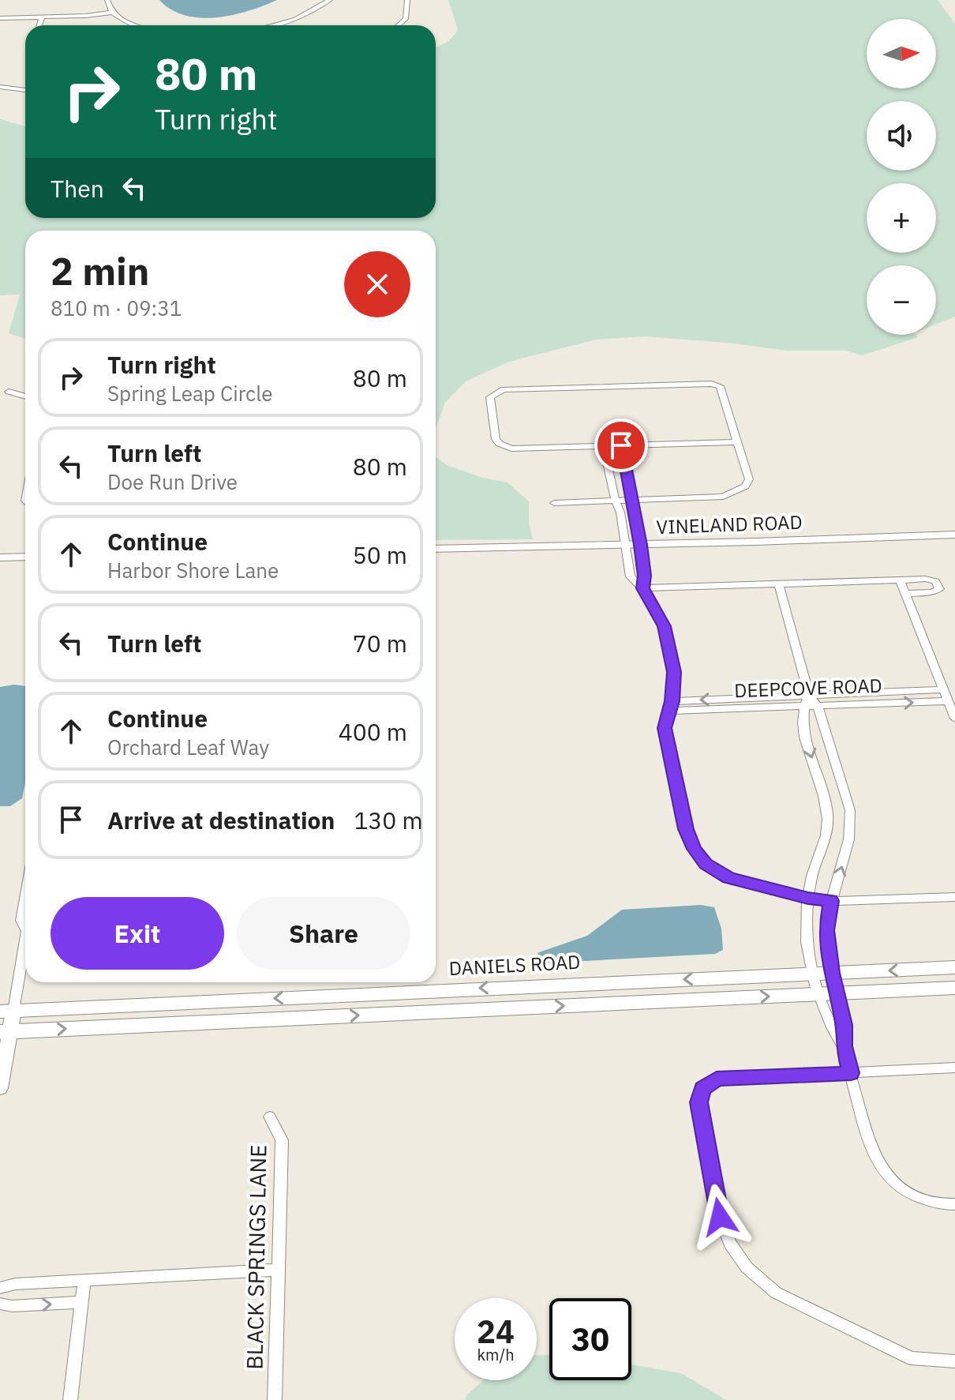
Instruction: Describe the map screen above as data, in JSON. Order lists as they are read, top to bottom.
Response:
{
  "streets": {
    "main road": ["VINELAND ROAD", "DANIELS ROAD"],
    "street": ["DEEPCOVE ROAD", "BLACK SPRINGS LANE"]
  },
  "north": "right",
  "page": {
    "map_buttons": ["+", "−"],
    "turn": ["80 m", "Turn right"],
    "then": "Then",
    "heading": ["2 min", "810 m · 09:31"],
    "list": [
      {
        "name": "Turn right",
        "note": "Spring Leap Circle",
        "value": "80 m"
      },
      {
        "name": "Turn left",
        "note": "Doe Run Drive",
        "value": "80 m"
      },
      {
        "name": "Continue",
        "note": "Harbor Shore Lane",
        "value": "50 m"
      },
      {
        "name": "Turn left",
        "value": "70 m"
      },
      {
        "name": "Continue",
        "note": "Orchard Leaf Way",
        "value": "400 m"
      },
      {
        "name": "Arrive at destination",
        "value": "130 m"
      }
    ],
    "buttons": ["Exit", "Share"],
    "speed": "24 km/h",
    "limit": "30"
  }
}
